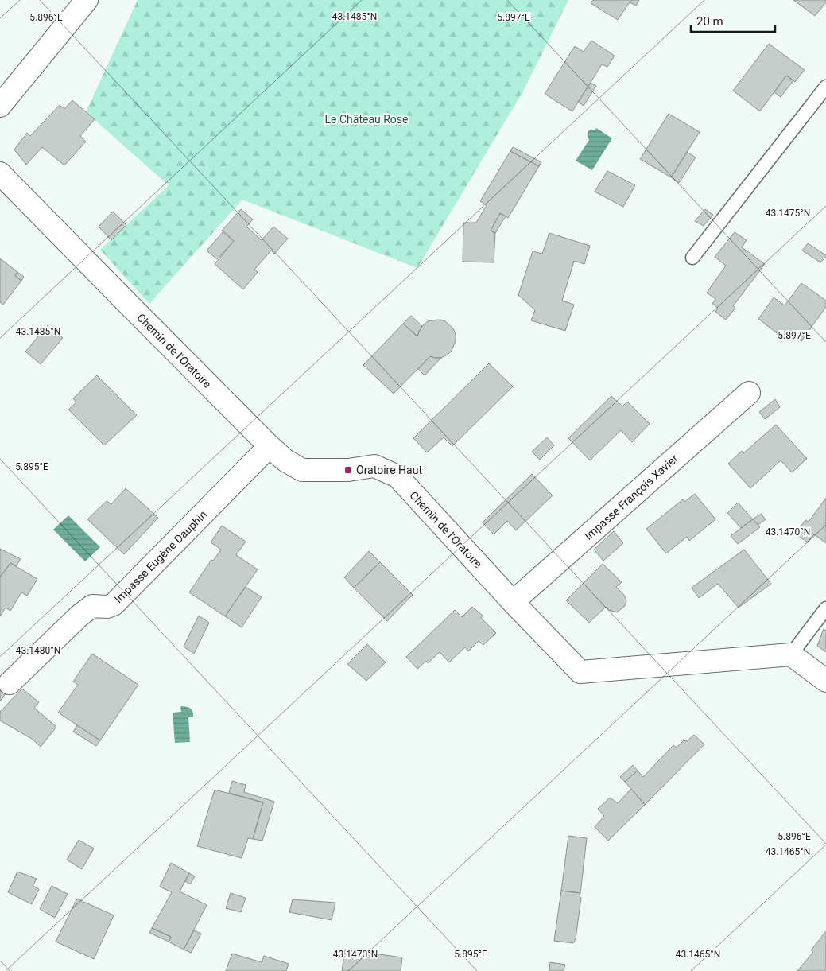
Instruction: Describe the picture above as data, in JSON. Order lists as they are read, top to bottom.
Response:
{
  "streets": {
    "street": ["Chemin de l'Oratoire", "Impasse François Xavier", "Impasse Eugène Dauphin"]
  },
  "crossings": [
    ["Chemin de l'Oratoire", "Impasse François Xavier"],
    ["Chemin de l'Oratoire", "Impasse Eugène Dauphin"]
  ],
  "parks": ["Le Château Rose"],
  "places": {
    "transit": ["Oratoire Haut"]
  },
  "scale_bar": "20 m",
  "coordinates": [
    "43.1485°N",
    "5.896°E",
    "5.897°E",
    "43.1475°N",
    "5.895°E",
    "43.1470°N",
    "43.1480°N",
    "43.1465°N"
  ]
}
